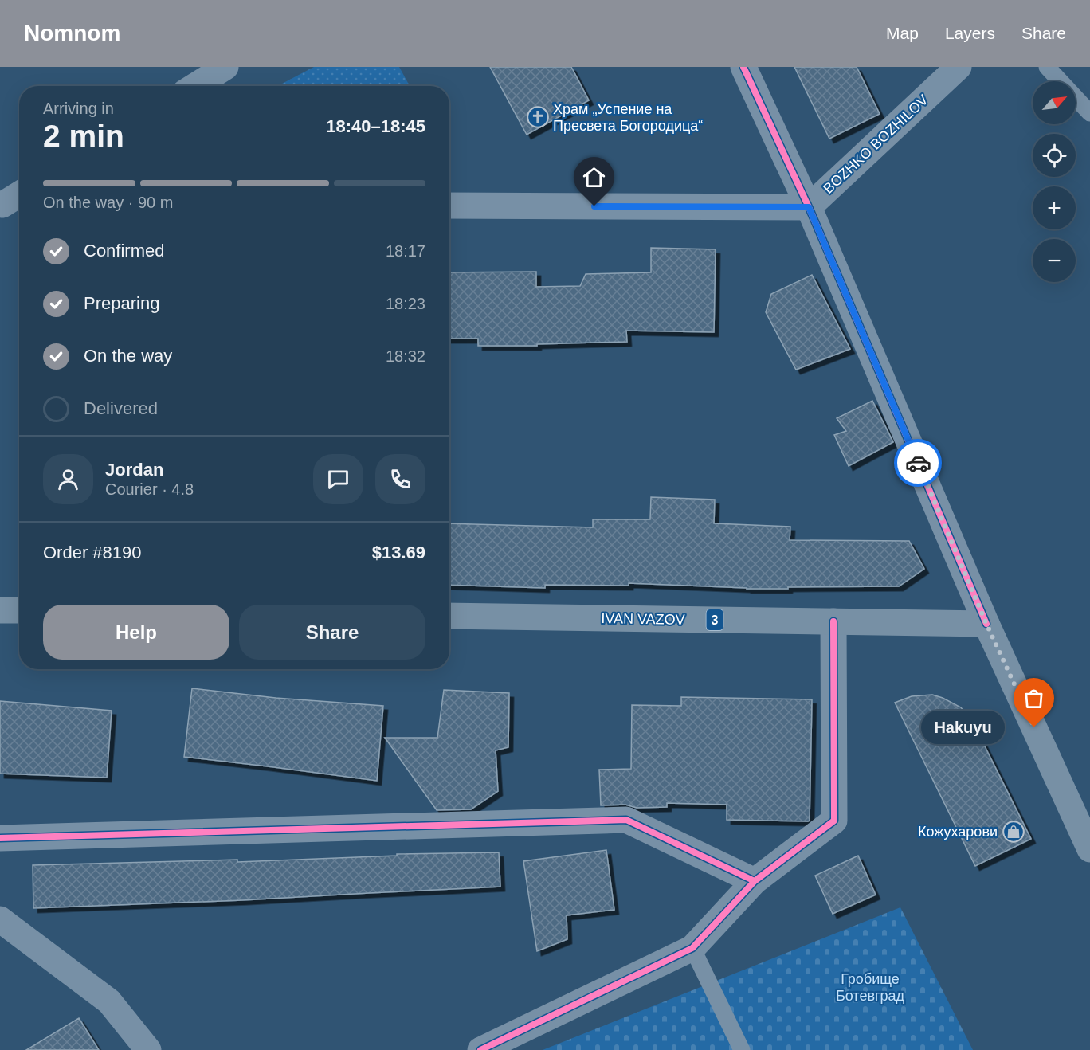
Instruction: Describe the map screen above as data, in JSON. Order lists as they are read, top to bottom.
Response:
{
  "streets": {
    "main road": ["IVAN VAZOV", "3"],
    "street": ["BOZHKO BOZHILOV"]
  },
  "parks": ["Гробище Ботевград"],
  "places": {
    "church": ["Храм „Успение на Пресвета Богородица“"],
    "other": ["Hakuyu"],
    "shop": ["Кожухарови"]
  },
  "north": "top right",
  "page": {
    "header": "Nomnom",
    "nav": ["Map", "Layers", "Share"],
    "map_buttons": ["+", "−"],
    "heading": ["2 min", "Arriving in", "18:40–18:45"],
    "panel": [
      "Jordan",
      "Courier · 4.8",
      "Order #8190",
      "$13.69"
    ],
    "bar": "On the way · 90 m",
    "list": [
      ["Confirmed", "18:17"],
      ["Preparing", "18:23"],
      ["On the way", "18:32"],
      "Delivered"
    ],
    "buttons": ["Help", "Share"],
    "bubble": "Hakuyu"
  }
}
